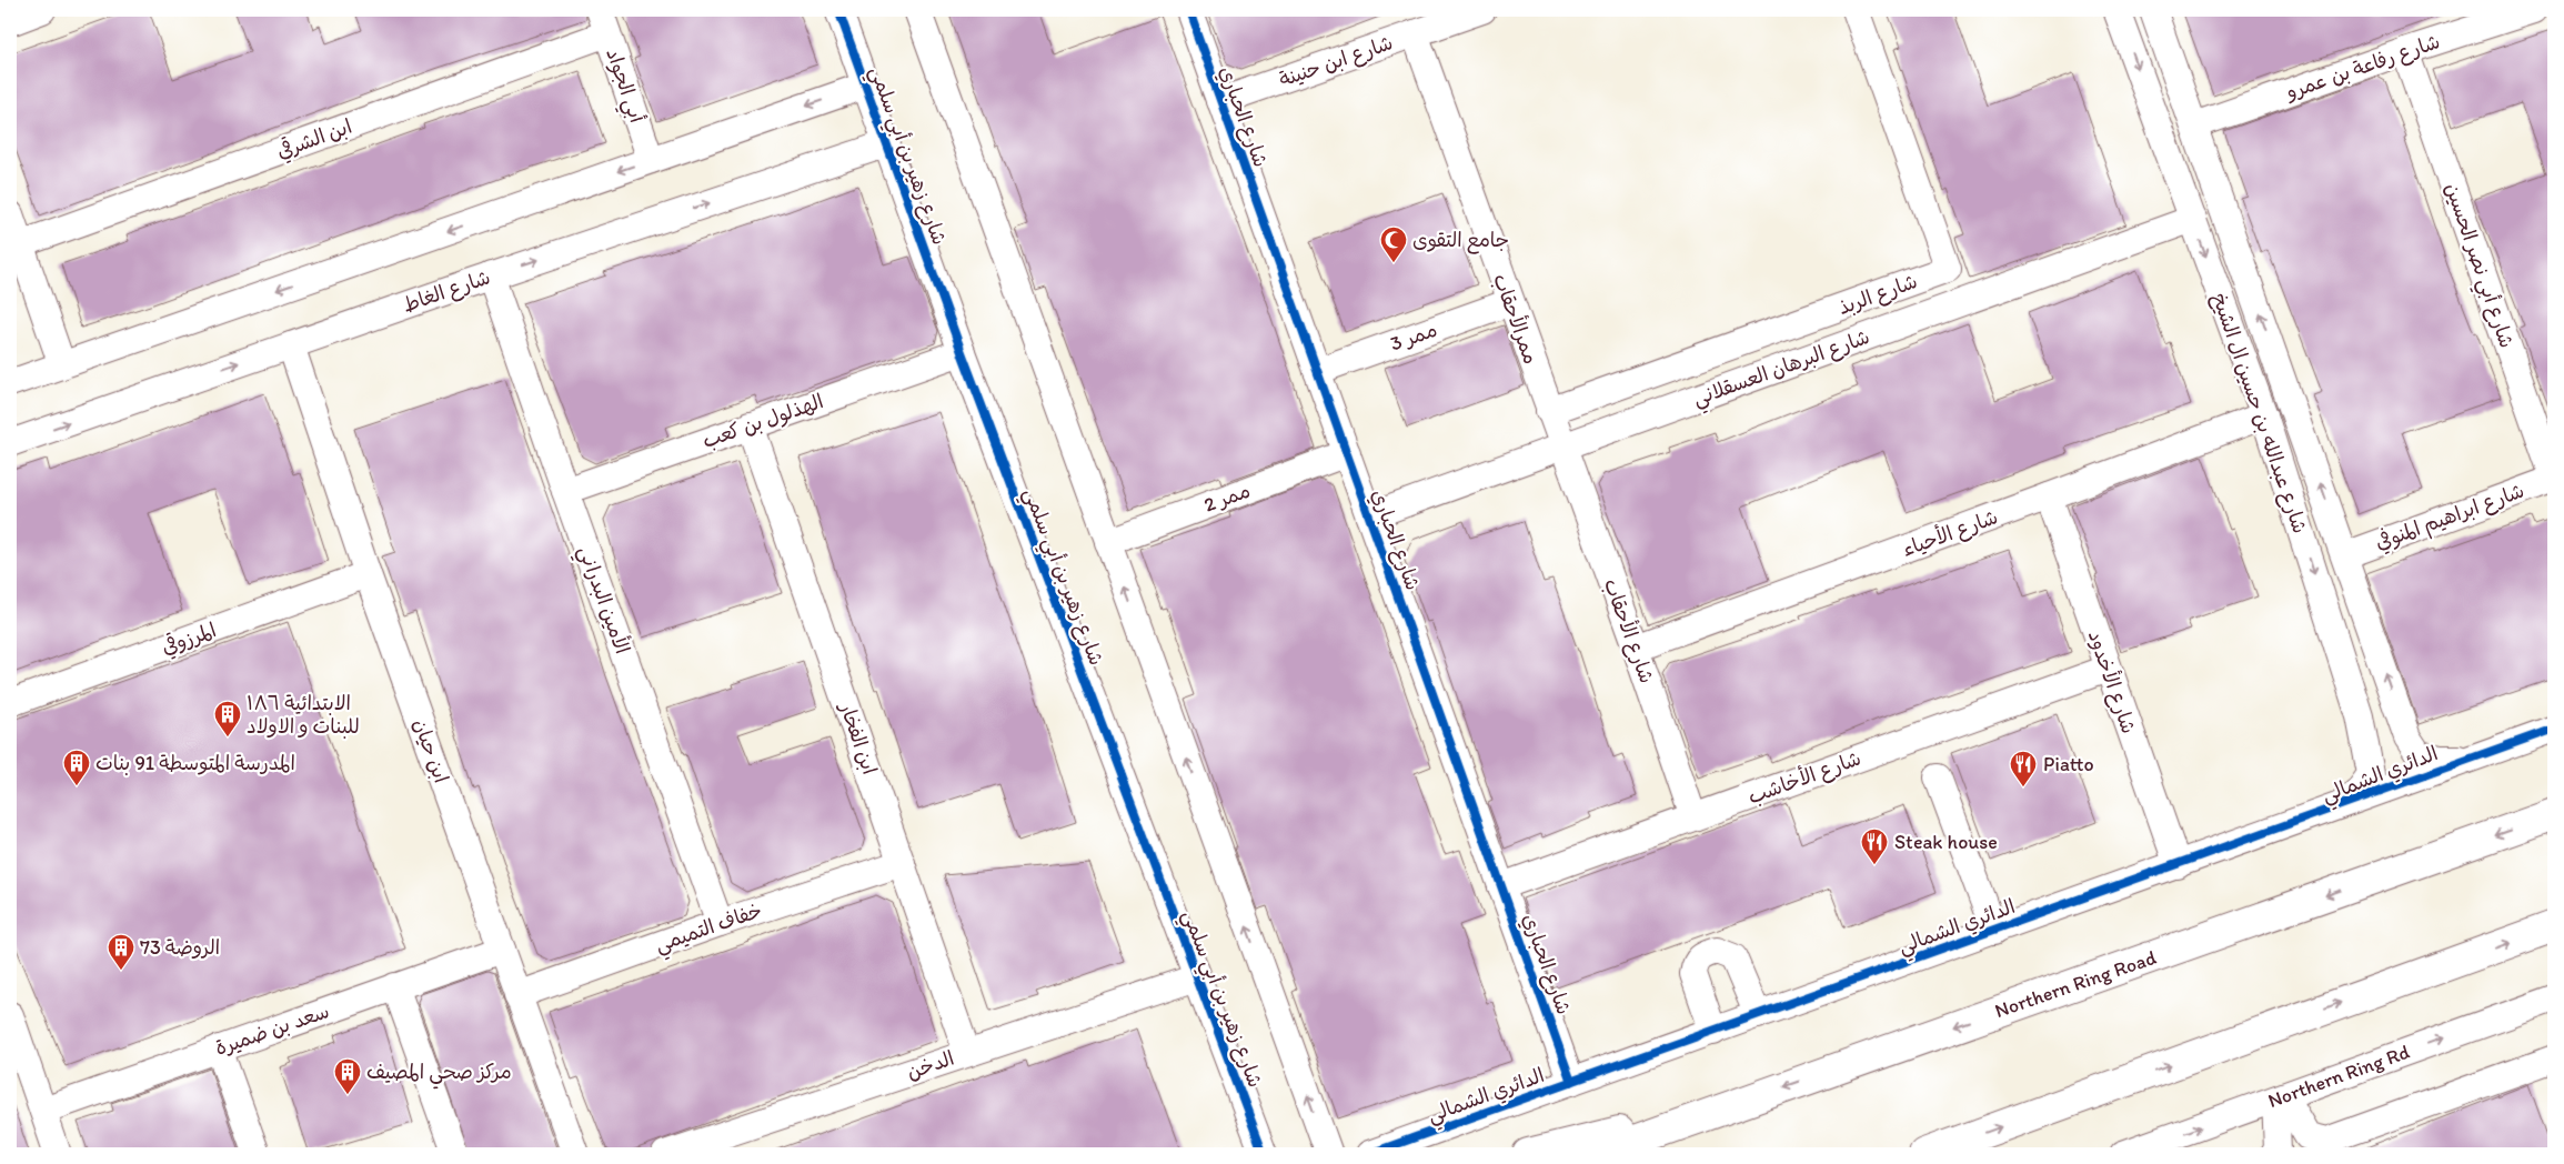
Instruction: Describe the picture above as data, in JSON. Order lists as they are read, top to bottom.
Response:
{
  "streets": {
    "highway": ["Northern Ring Road"],
    "street": [
      "شارع ابن حنينة",
      "شارع رفاعة بن عمرو",
      "أبي الجواد",
      "شارع الحباري",
      "ابن الشرقي",
      "شارع زهير بن أبي سلمي",
      "شارع أبي نصر الحسين",
      "شارع الغاط",
      "شارع الربذ",
      "ممرالأحقاب",
      "ممر 3",
      "شارع البرهان العسقلاني",
      "شارع عبدالله بن حسين ال الشيخ",
      "الهذلول بن كعب",
      "ممر 2",
      "شارع ابراهيم المنوفي",
      "شارع الأحياء",
      "الأمين البدراني",
      "شارع الأحقاب",
      "المرزوقي",
      "شارع الأخدود",
      "ابن الفخار",
      "ابن حيان",
      "الدائري الشمالي",
      "شارع الأخاشب",
      "خفاف التميمي",
      "سعد بن ضميرة",
      "الدخن",
      "Northern Ring Rd"
    ]
  },
  "crossings": [
    ["شارع ابن حنينة", "شارع الحباري"],
    ["شارع ابن حنينة", "ممرالأحقاب"],
    ["شارع رفاعة بن عمرو", "شارع أبي نصر الحسين"],
    ["شارع رفاعة بن عمرو", "شارع عبدالله بن حسين ال الشيخ"],
    ["أبي الجواد", "ابن الشرقي"],
    ["شارع الحباري", "ممر 3"],
    ["شارع الحباري", "شارع البرهان العسقلاني"],
    ["شارع الحباري", "ممر 2"],
    ["شارع الحباري", "الدائري الشمالي"],
    ["شارع الحباري", "شارع الأخاشب"],
    ["شارع زهير بن أبي سلمي", "شارع الغاط"],
    ["شارع زهير بن أبي سلمي", "الهذلول بن كعب"],
    ["شارع زهير بن أبي سلمي", "الدخن"],
    ["شارع أبي نصر الحسين", "شارع ابراهيم المنوفي"],
    ["شارع الغاط", "الأمين البدراني"],
    ["شارع الغاط", "ابن حيان"],
    ["شارع الربذ", "ممرالأحقاب"],
    ["ممرالأحقاب", "ممر 3"],
    ["ممرالأحقاب", "شارع البرهان العسقلاني"],
    ["ممرالأحقاب", "شارع الأحقاب"],
    ["شارع البرهان العسقلاني", "شارع عبدالله بن حسين ال الشيخ"],
    ["شارع البرهان العسقلاني", "شارع الأحقاب"],
    ["شارع عبدالله بن حسين ال الشيخ", "شارع ابراهيم المنوفي"],
    ["شارع عبدالله بن حسين ال الشيخ", "شارع الأحياء"],
    ["شارع عبدالله بن حسين ال الشيخ", "الدائري الشمالي"],
    ["الهذلول بن كعب", "الأمين البدراني"],
    ["الهذلول بن كعب", "ابن الفخار"],
    ["شارع الأحياء", "شارع الأحقاب"],
    ["شارع الأحياء", "شارع الأخدود"],
    ["الأمين البدراني", "خفاف التميمي"],
    ["شارع الأحقاب", "شارع الأخاشب"],
    ["المرزوقي", "ابن حيان"],
    ["شارع الأخدود", "الدائري الشمالي"],
    ["شارع الأخدود", "شارع الأخاشب"],
    ["ابن الفخار", "خفاف التميمي"],
    ["ابن الفخار", "الدخن"],
    ["ابن حيان", "خفاف التميمي"],
    ["ابن حيان", "سعد بن ضميرة"]
  ],
  "one_way": ["Northern Ring Rd"],
  "places": {
    "mosque": ["جامع التقوى"],
    "building": [
      "الابتدائية ١٨٦ للبنات و الاولاد",
      "المدرسة المتوسطة 91 بنات",
      "الروضة 73",
      "مركز صحي المصيف"
    ],
    "restaurant": ["Piatto", "Steak house"]
  }
}
